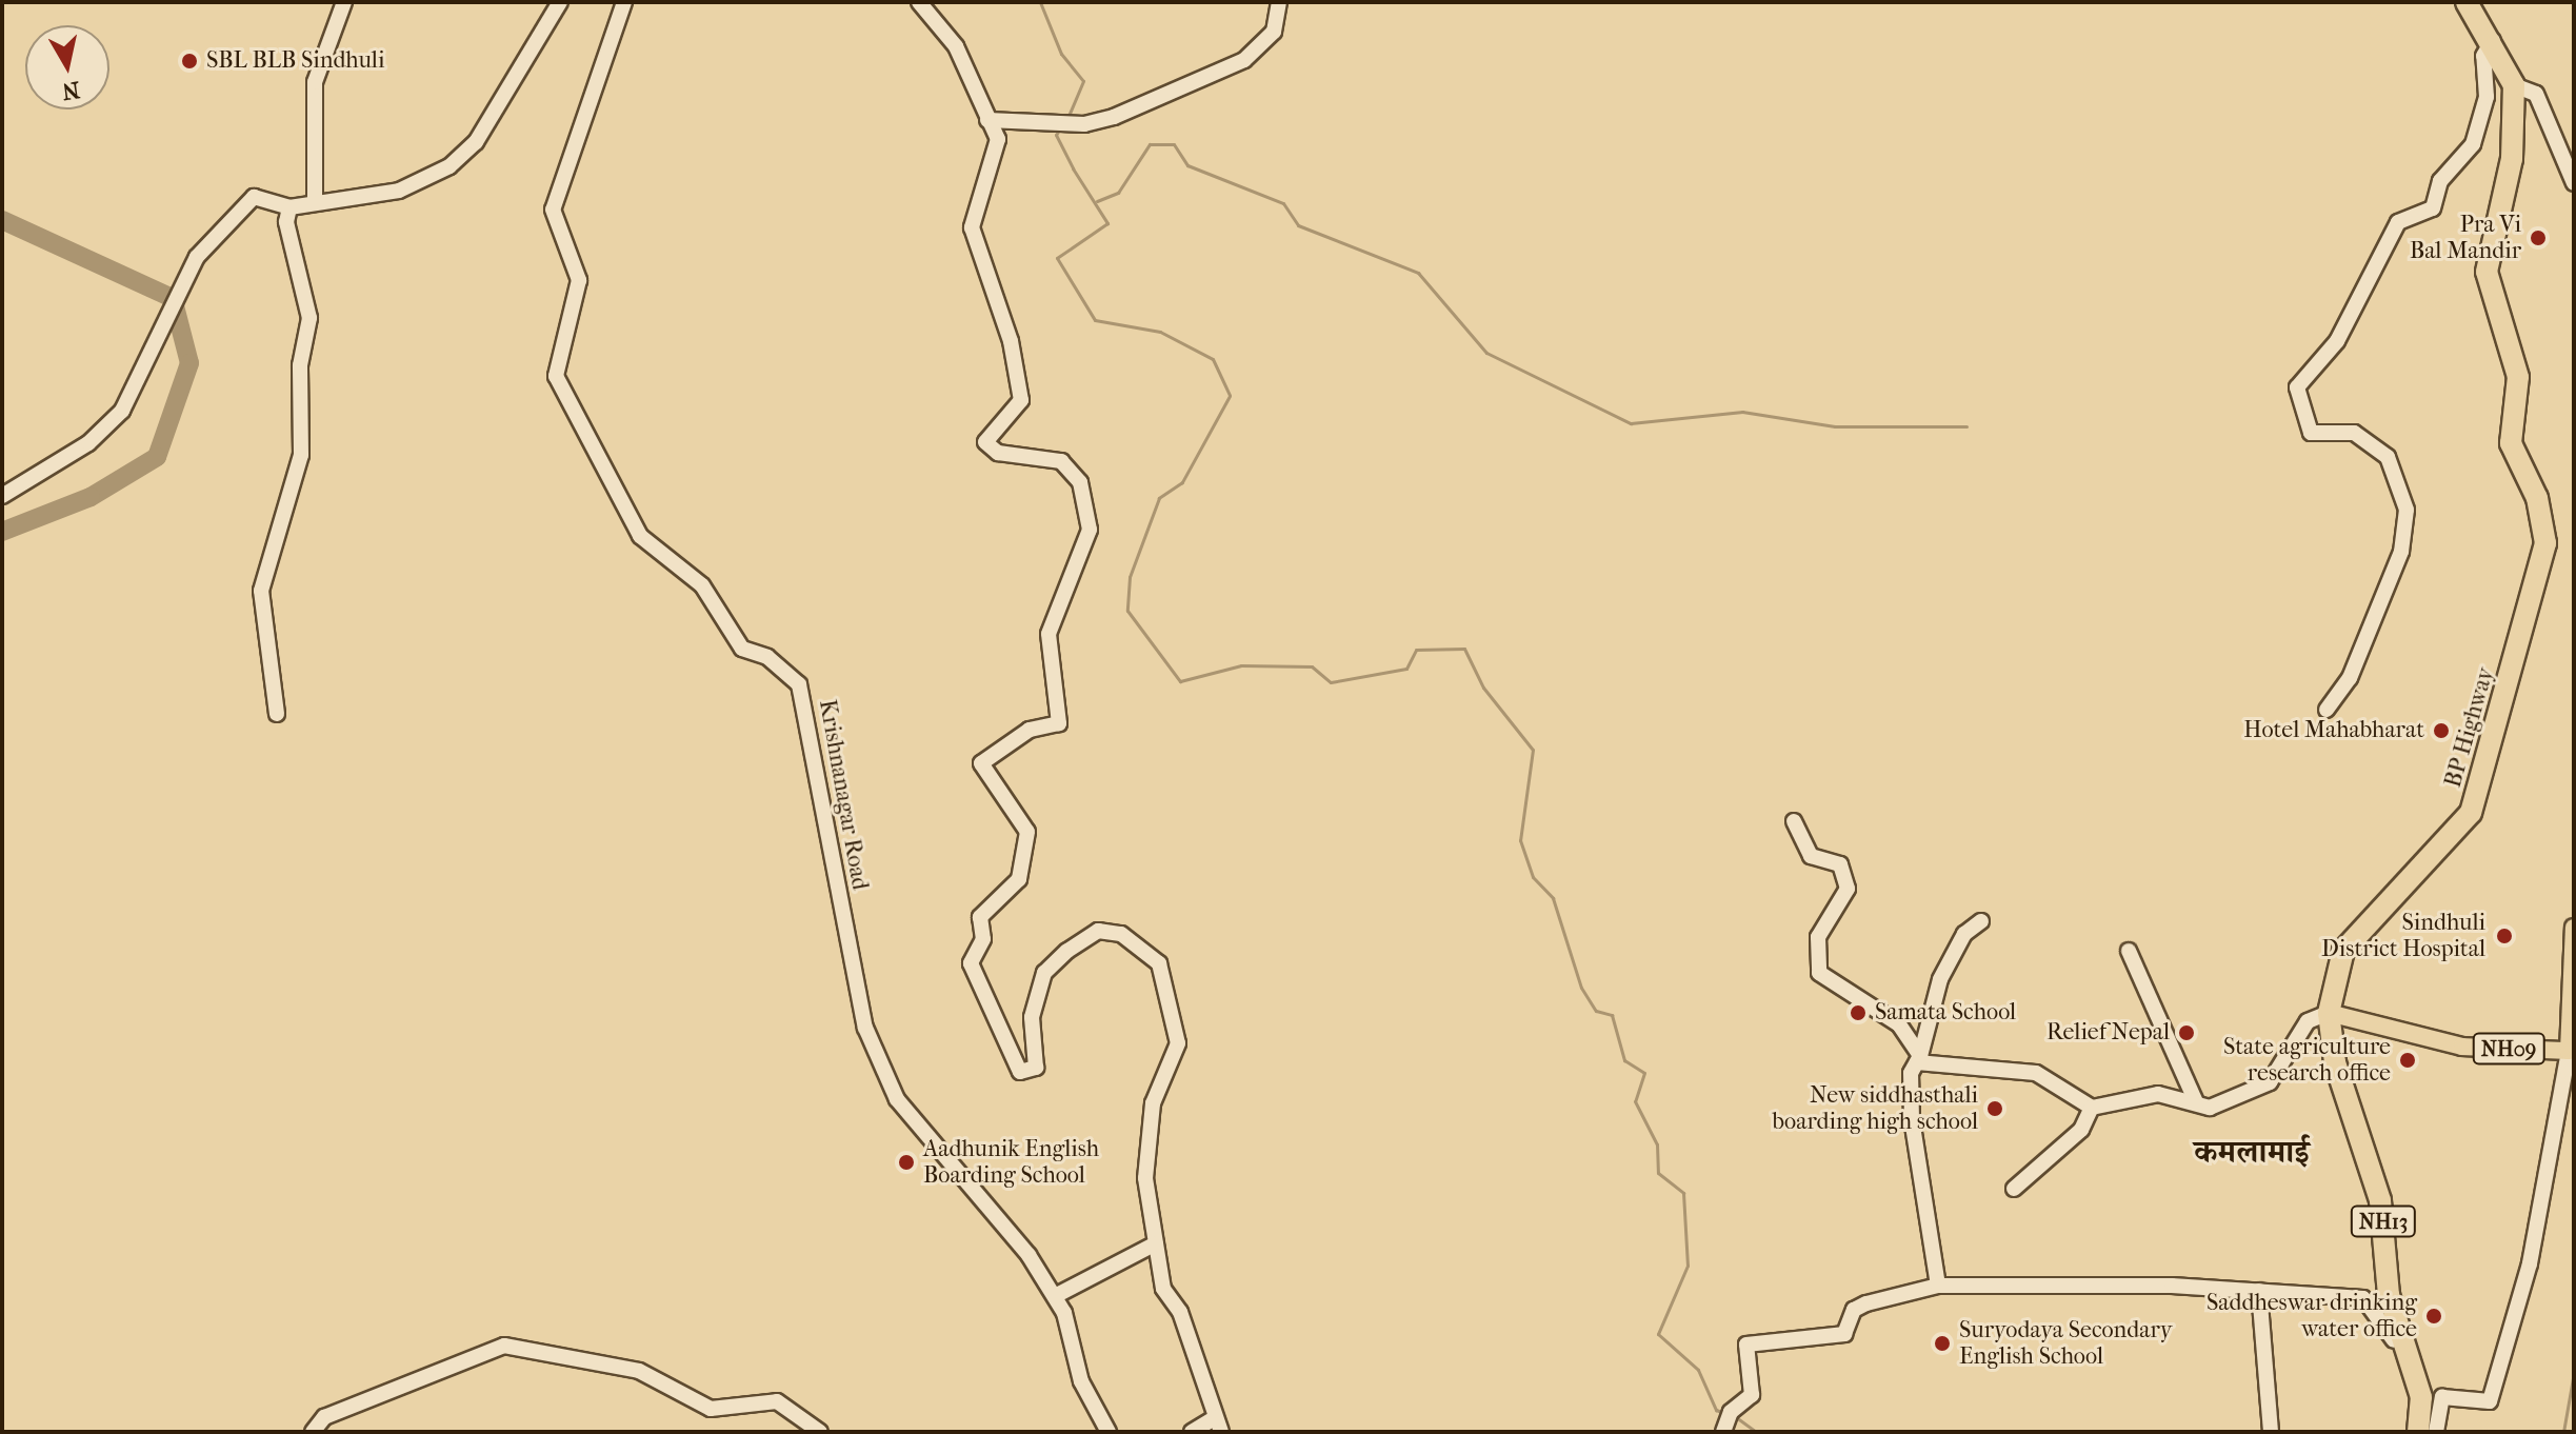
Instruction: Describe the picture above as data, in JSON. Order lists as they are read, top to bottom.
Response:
{
  "streets": {
    "highway": ["BP Highway", "NH13"],
    "main road": ["NH09"],
    "street": ["Krishnanagar Road"]
  },
  "crossings": [
    ["BP Highway", "NH09"]
  ],
  "districts": ["कमलामाई"],
  "places": [
    "SBL BLB Sindhuli",
    "Pra Vi Bal Mandir",
    "Hotel Mahabharat",
    "Sindhuli District Hospital",
    "Samata School",
    "Relief Nepal",
    "State agriculture research office",
    "New siddhasthali boarding high school",
    "Aadhunik English Boarding School",
    "Saddheswar drinking water office",
    "Suryodaya Secondary English School"
  ],
  "north": "bottom"
}
